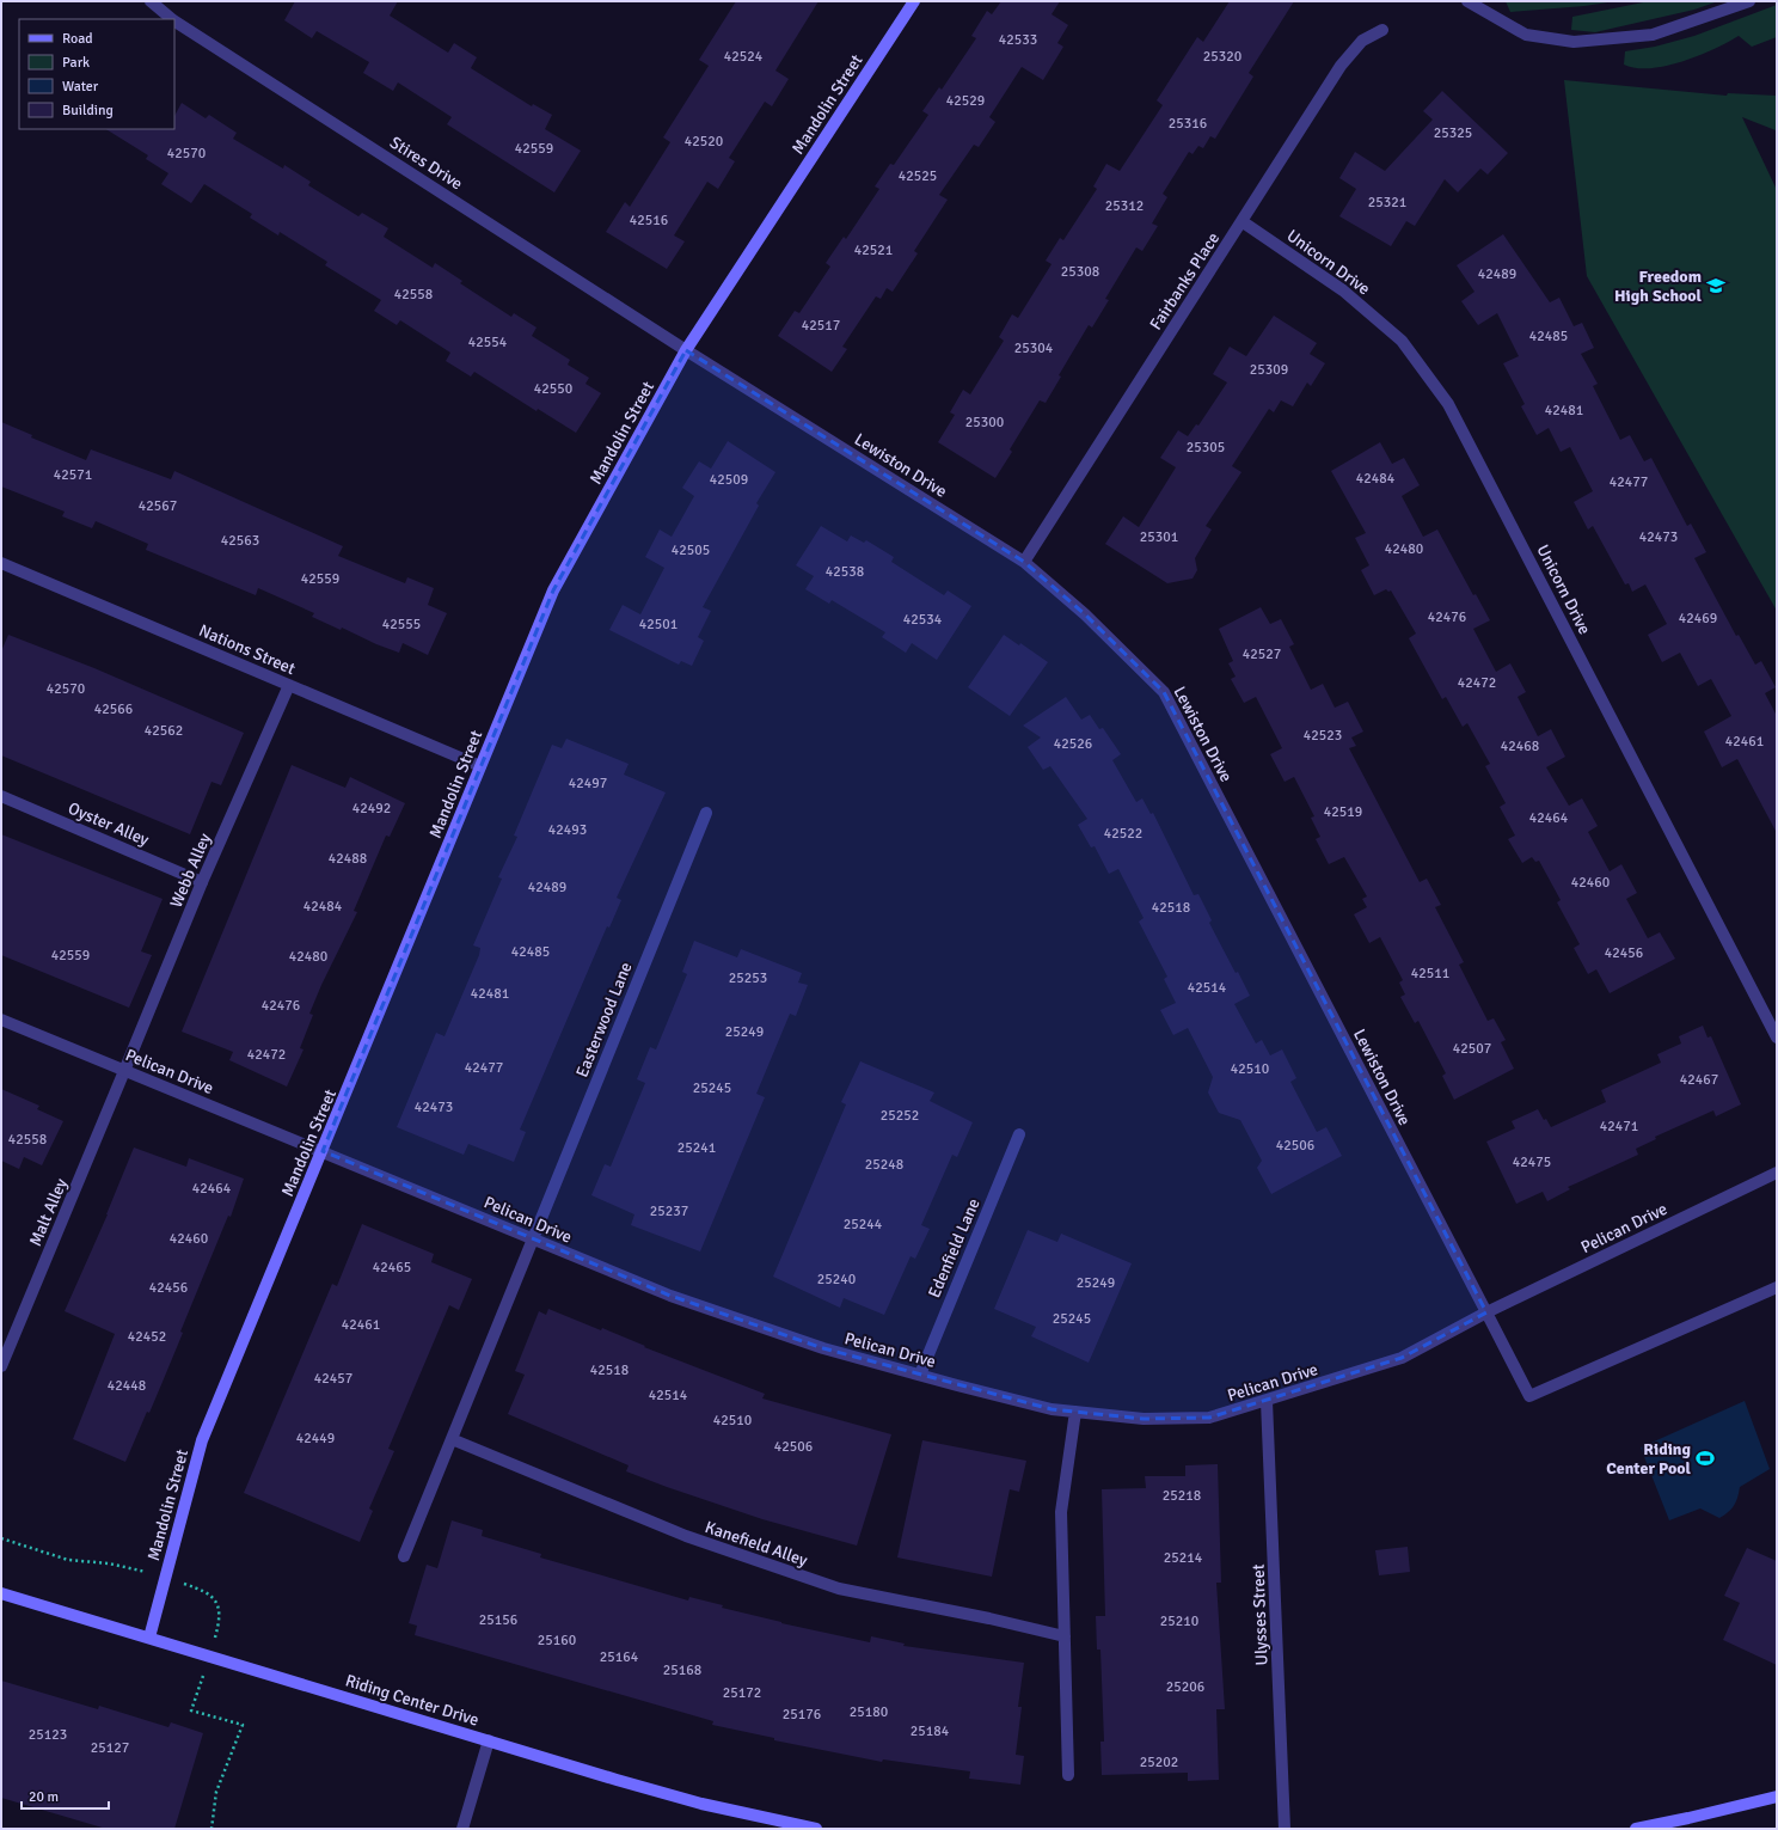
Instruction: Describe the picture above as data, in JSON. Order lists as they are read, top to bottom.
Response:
{
  "streets": {
    "street": [
      "Mandolin Street",
      "Stires Drive",
      "Unicorn Drive",
      "Fairbanks Place",
      "Lewiston Drive",
      "Nations Street",
      "Oyster Alley",
      "Webb Alley",
      "Easterwood Lane",
      "Pelican Drive",
      "Malt Alley",
      "Edenfield Lane",
      "Kanefield Alley",
      "Ulysses Street",
      "Riding Center Drive"
    ]
  },
  "crossings": [
    ["Mandolin Street", "Stires Drive"],
    ["Mandolin Street", "Lewiston Drive"],
    ["Mandolin Street", "Nations Street"],
    ["Mandolin Street", "Pelican Drive"],
    ["Mandolin Street", "Riding Center Drive"],
    ["Stires Drive", "Lewiston Drive"],
    ["Unicorn Drive", "Fairbanks Place"],
    ["Fairbanks Place", "Lewiston Drive"],
    ["Lewiston Drive", "Pelican Drive"],
    ["Nations Street", "Webb Alley"],
    ["Oyster Alley", "Webb Alley"],
    ["Webb Alley", "Pelican Drive"],
    ["Webb Alley", "Malt Alley"],
    ["Easterwood Lane", "Pelican Drive"],
    ["Pelican Drive", "Malt Alley"],
    ["Pelican Drive", "Edenfield Lane"],
    ["Pelican Drive", "Ulysses Street"]
  ],
  "places": {
    "school or university": ["Freedom High School"],
    "sports": ["Riding Center Pool"]
  },
  "house_numbers": [
    "42533",
    "42524",
    "25320",
    "42529",
    "25316",
    "25325",
    "42520",
    "42559",
    "42570",
    "42525",
    "25321",
    "25312",
    "42516",
    "42521",
    "25308",
    "42489",
    "42558",
    "42517",
    "42485",
    "42554",
    "25304",
    "25309",
    "42550",
    "42481",
    "25300",
    "25305",
    "42571",
    "42484",
    "42509",
    "42477",
    "42567",
    "25301",
    "42473",
    "42563",
    "42480",
    "42505",
    "42538",
    "42559",
    "42476",
    "42469",
    "42534",
    "42555",
    "42501",
    "42527",
    "42472",
    "42570",
    "42566",
    "42562",
    "42523",
    "42461",
    "42526",
    "42468",
    "42497",
    "42492",
    "42519",
    "42464",
    "42493",
    "42522",
    "42488",
    "42460",
    "42489",
    "42484",
    "42518",
    "42485",
    "42456",
    "42559",
    "42480",
    "42511",
    "25253",
    "42514",
    "42481",
    "42476",
    "25249",
    "42507",
    "42472",
    "42477",
    "42510",
    "42467",
    "25245",
    "42473",
    "25252",
    "42471",
    "42558",
    "42506",
    "25241",
    "42475",
    "25248",
    "42464",
    "25237",
    "25244",
    "42460",
    "42465",
    "25240",
    "25249",
    "42456",
    "25245",
    "42461",
    "42452",
    "42518",
    "42457",
    "42448",
    "42514",
    "42510",
    "42449",
    "42506",
    "25218",
    "25214",
    "25156",
    "25210",
    "25160",
    "25164",
    "25168",
    "25206",
    "25172",
    "25180",
    "25176",
    "25184",
    "25123",
    "25127",
    "25202"
  ],
  "legend": [
    "Road",
    "Park",
    "Water",
    "Building"
  ],
  "scale_bar": "20 m"
}
